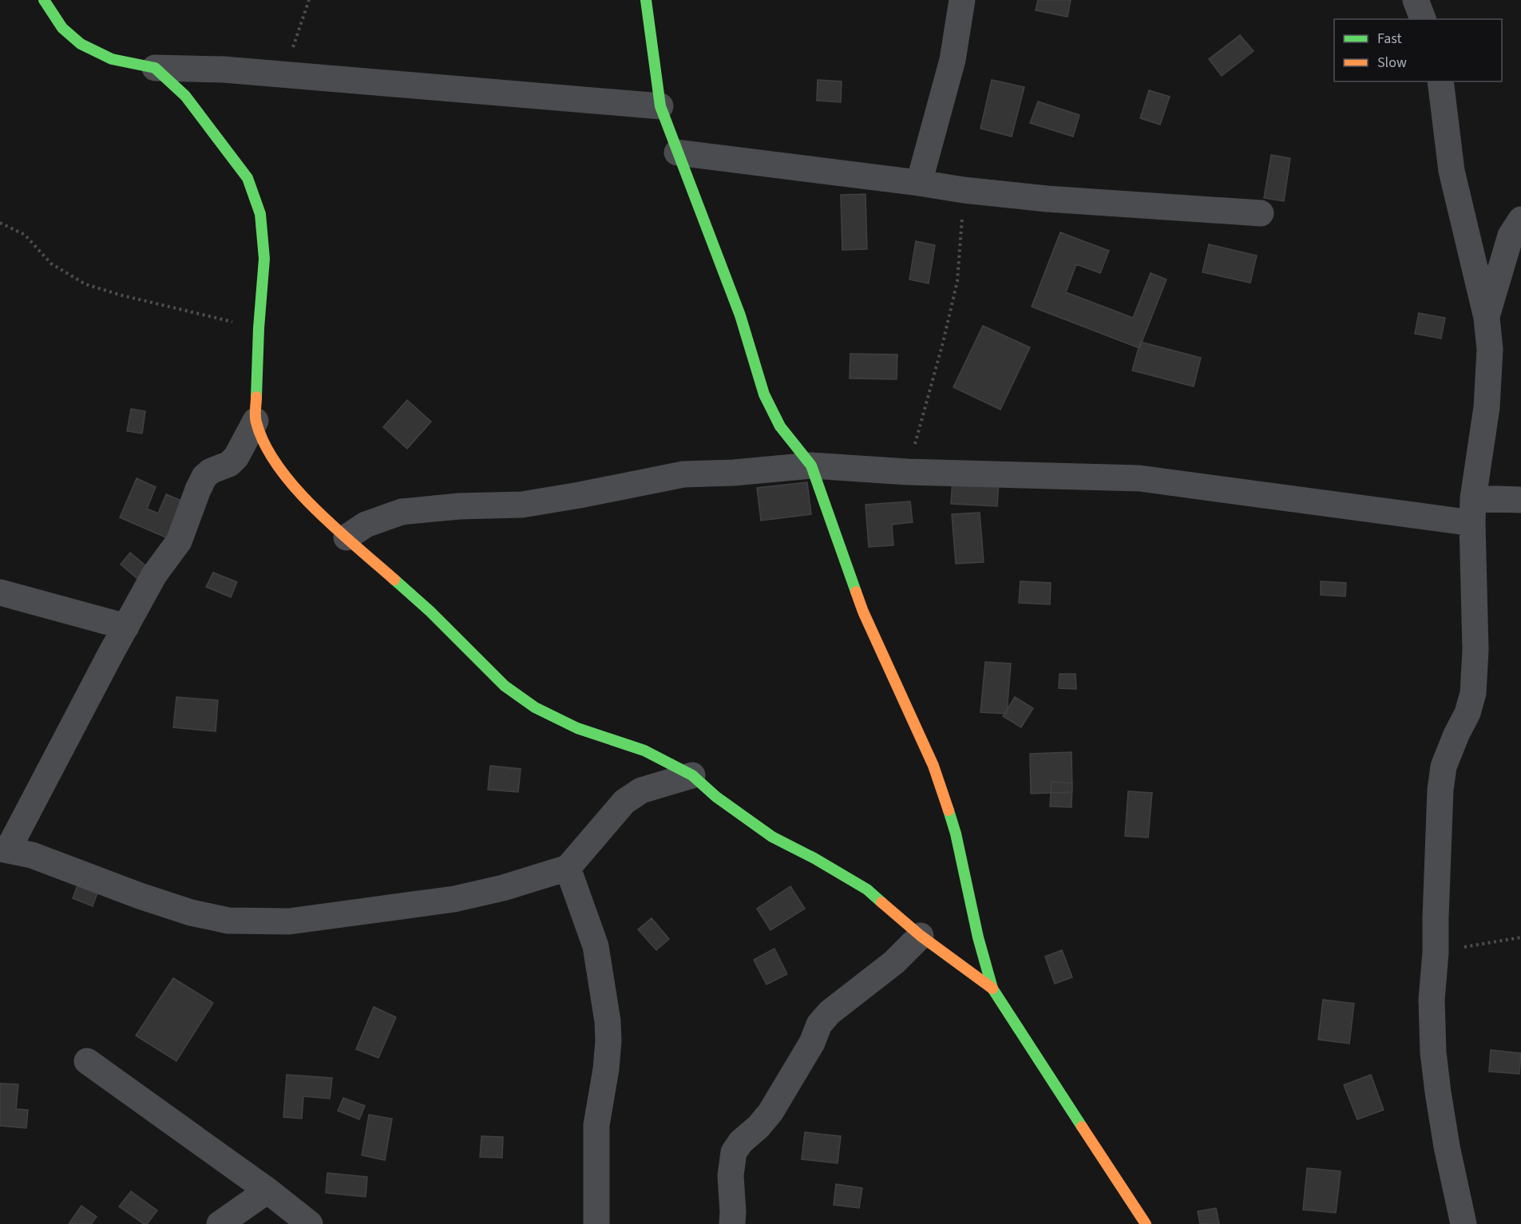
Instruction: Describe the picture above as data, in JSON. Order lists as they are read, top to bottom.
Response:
{
  "legend": ["Fast", "Slow"]
}
